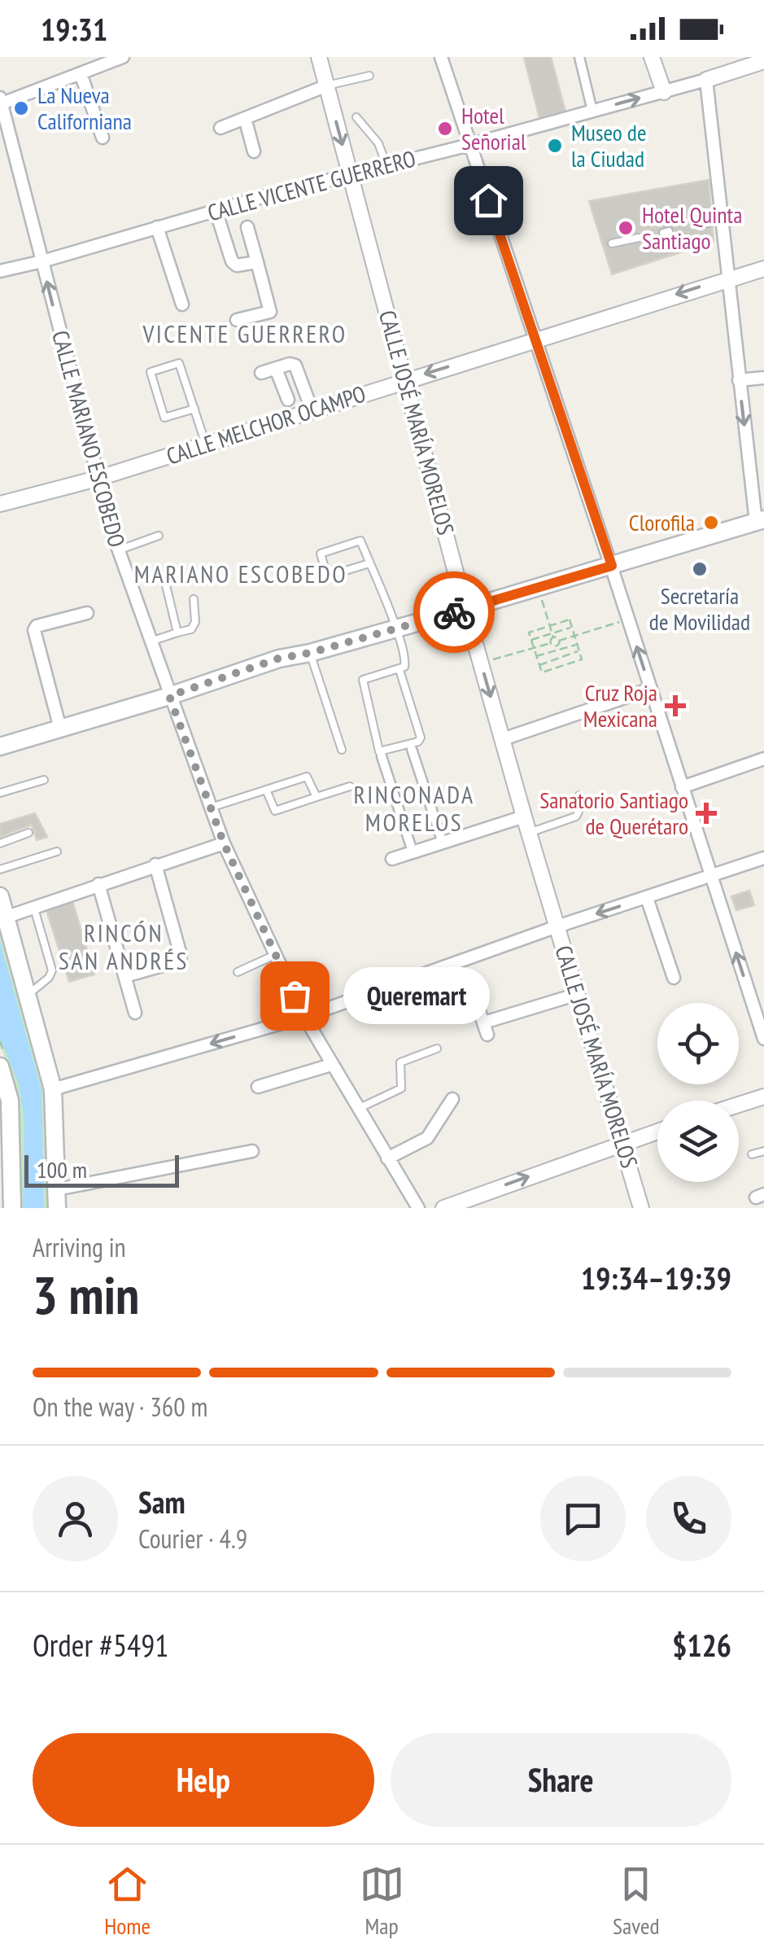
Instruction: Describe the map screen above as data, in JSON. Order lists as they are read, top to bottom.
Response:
{
  "streets": {
    "street": [
      "CALLE VICENTE GUERRERO",
      "CALLE JOSÉ MARÍA MORELOS",
      "CALLE MELCHOR OCAMPO",
      "CALLE MARIANO ESCOBEDO"
    ]
  },
  "crossings": [
    ["CALLE VICENTE GUERRERO", "CALLE JOSÉ MARÍA MORELOS"],
    ["CALLE VICENTE GUERRERO", "CALLE MARIANO ESCOBEDO"],
    ["CALLE JOSÉ MARÍA MORELOS", "CALLE MELCHOR OCAMPO"],
    ["CALLE MELCHOR OCAMPO", "CALLE MARIANO ESCOBEDO"]
  ],
  "one_way": ["CALLE MELCHOR OCAMPO"],
  "districts": [
    "VICENTE GUERRERO",
    "MARIANO ESCOBEDO",
    "RINCONADA MORELOS",
    "RINCÓN SAN ANDRÉS"
  ],
  "places": {
    "other": [
      "La Nueva Californiana",
      "Hotel Señorial",
      "Museo de la Ciudad",
      "Hotel Quinta Santiago",
      "Clorofila",
      "Secretaría de Movilidad",
      "Queremart"
    ],
    "health": ["Cruz Roja Mexicana", "Sanatorio Santiago de Querétaro"]
  },
  "scale_bar": "100 m",
  "page": {
    "status": "19:31",
    "bubble": "Queremart",
    "scale": "100 m",
    "heading": ["3 min", "Arriving in", "19:34–19:39"],
    "panel": [
      "Sam",
      "Courier · 4.9",
      "Order #5491",
      "$126"
    ],
    "bar": "On the way · 360 m",
    "buttons": ["Help", "Share"],
    "tabs": ["Home", "Map", "Saved"]
  }
}
